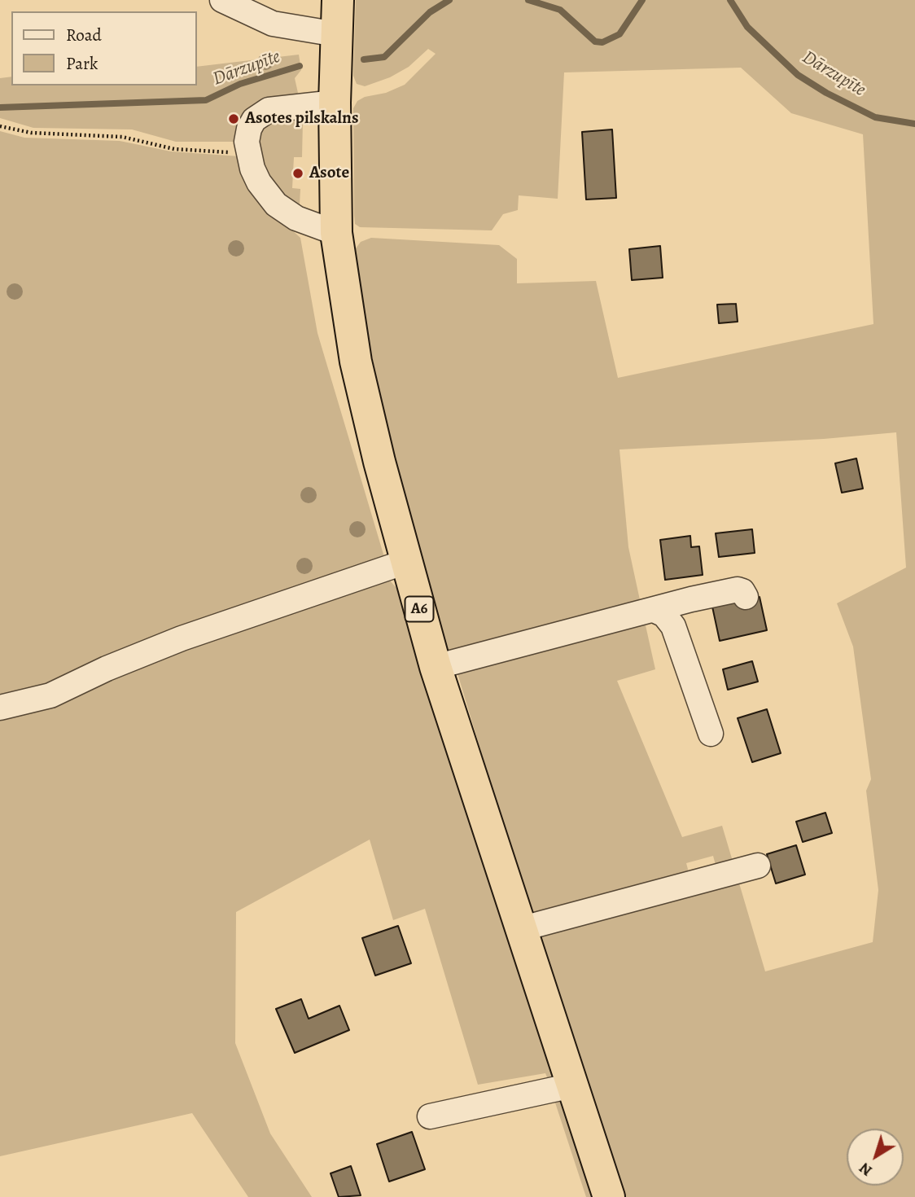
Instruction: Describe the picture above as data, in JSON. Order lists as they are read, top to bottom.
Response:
{
  "streets": {
    "highway": ["A6"]
  },
  "water": ["Dārzupīte"],
  "places": ["Asotes pilskalns", "Asote"],
  "legend": ["Road", "Park"],
  "north": "bottom left"
}
